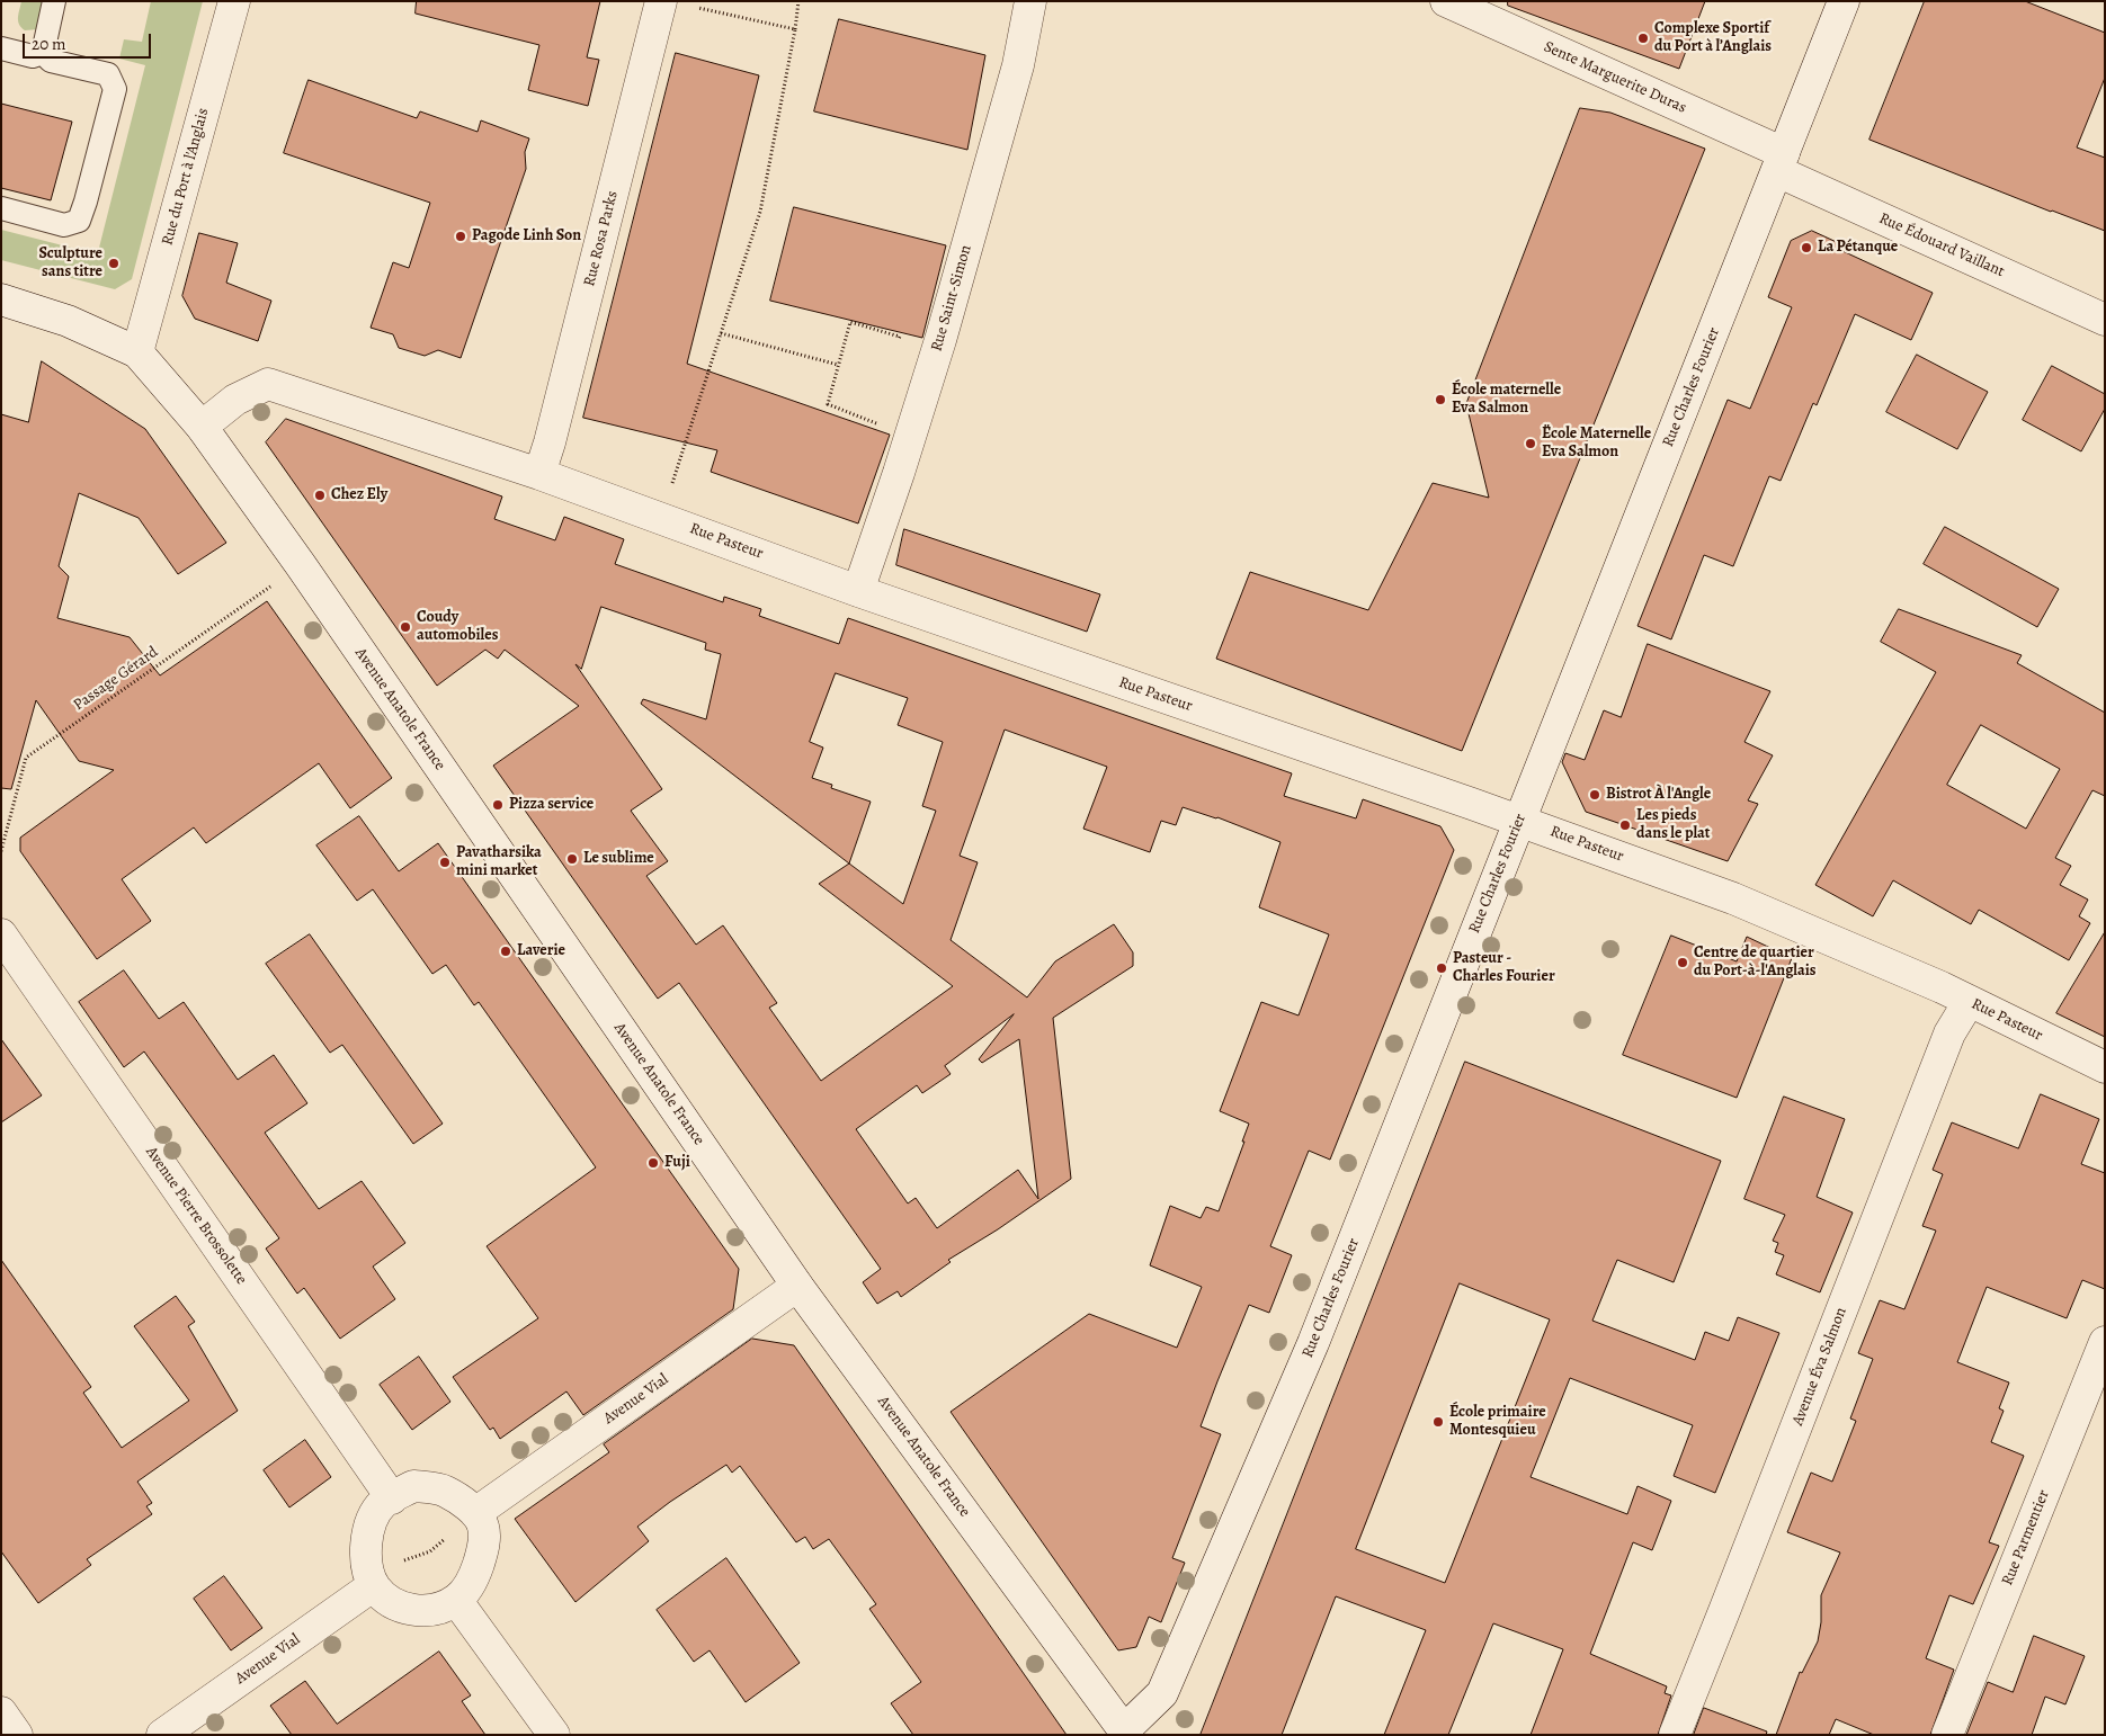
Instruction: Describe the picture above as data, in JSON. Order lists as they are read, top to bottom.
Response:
{
  "streets": {
    "street": [
      "Sente Marguerite Duras",
      "Rue du Port à l'Anglais",
      "Rue Rosa Parks",
      "Rue Édouard Vaillant",
      "Rue Saint-Simon",
      "Rue Charles Fourier",
      "Rue Pasteur",
      "Avenue Anatole France",
      "Avenue Pierre Brossolette",
      "Avenue Éva Salmon",
      "Avenue Vial",
      "Rue Parmentier"
    ],
    "path": ["Passage Gérard"]
  },
  "crossings": [
    ["Sente Marguerite Duras", "Rue Édouard Vaillant"],
    ["Sente Marguerite Duras", "Rue Charles Fourier"],
    ["Rue du Port à l'Anglais", "Avenue Anatole France"],
    ["Rue Rosa Parks", "Rue Pasteur"],
    ["Rue Édouard Vaillant", "Rue Charles Fourier"],
    ["Rue Saint-Simon", "Rue Pasteur"],
    ["Rue Charles Fourier", "Rue Pasteur"],
    ["Rue Charles Fourier", "Avenue Anatole France"],
    ["Rue Pasteur", "Avenue Anatole France"],
    ["Rue Pasteur", "Avenue Éva Salmon"],
    ["Passage Gérard", "Avenue Anatole France"],
    ["Avenue Anatole France", "Avenue Vial"]
  ],
  "places": [
    "Complexe Sportif du Port à l’Anglais",
    "Pagode Linh Son",
    "La Pétanque",
    "Sculpture sans titre",
    "École maternelle Eva Salmon",
    "Ëcole Maternelle Eva Salmon",
    "Chez Ely",
    "Coudy automobiles",
    "Bistrot À l'Angle",
    "Pizza service",
    "Les pieds dans le plat",
    "Le sublime",
    "Pavatharsika mini market",
    "Laverie",
    "Centre de quartier du Port-à-l'Anglais",
    "Pasteur - Charles Fourier",
    "Fuji",
    "École primaire Montesquieu"
  ],
  "scale_bar": "20 m"
}
